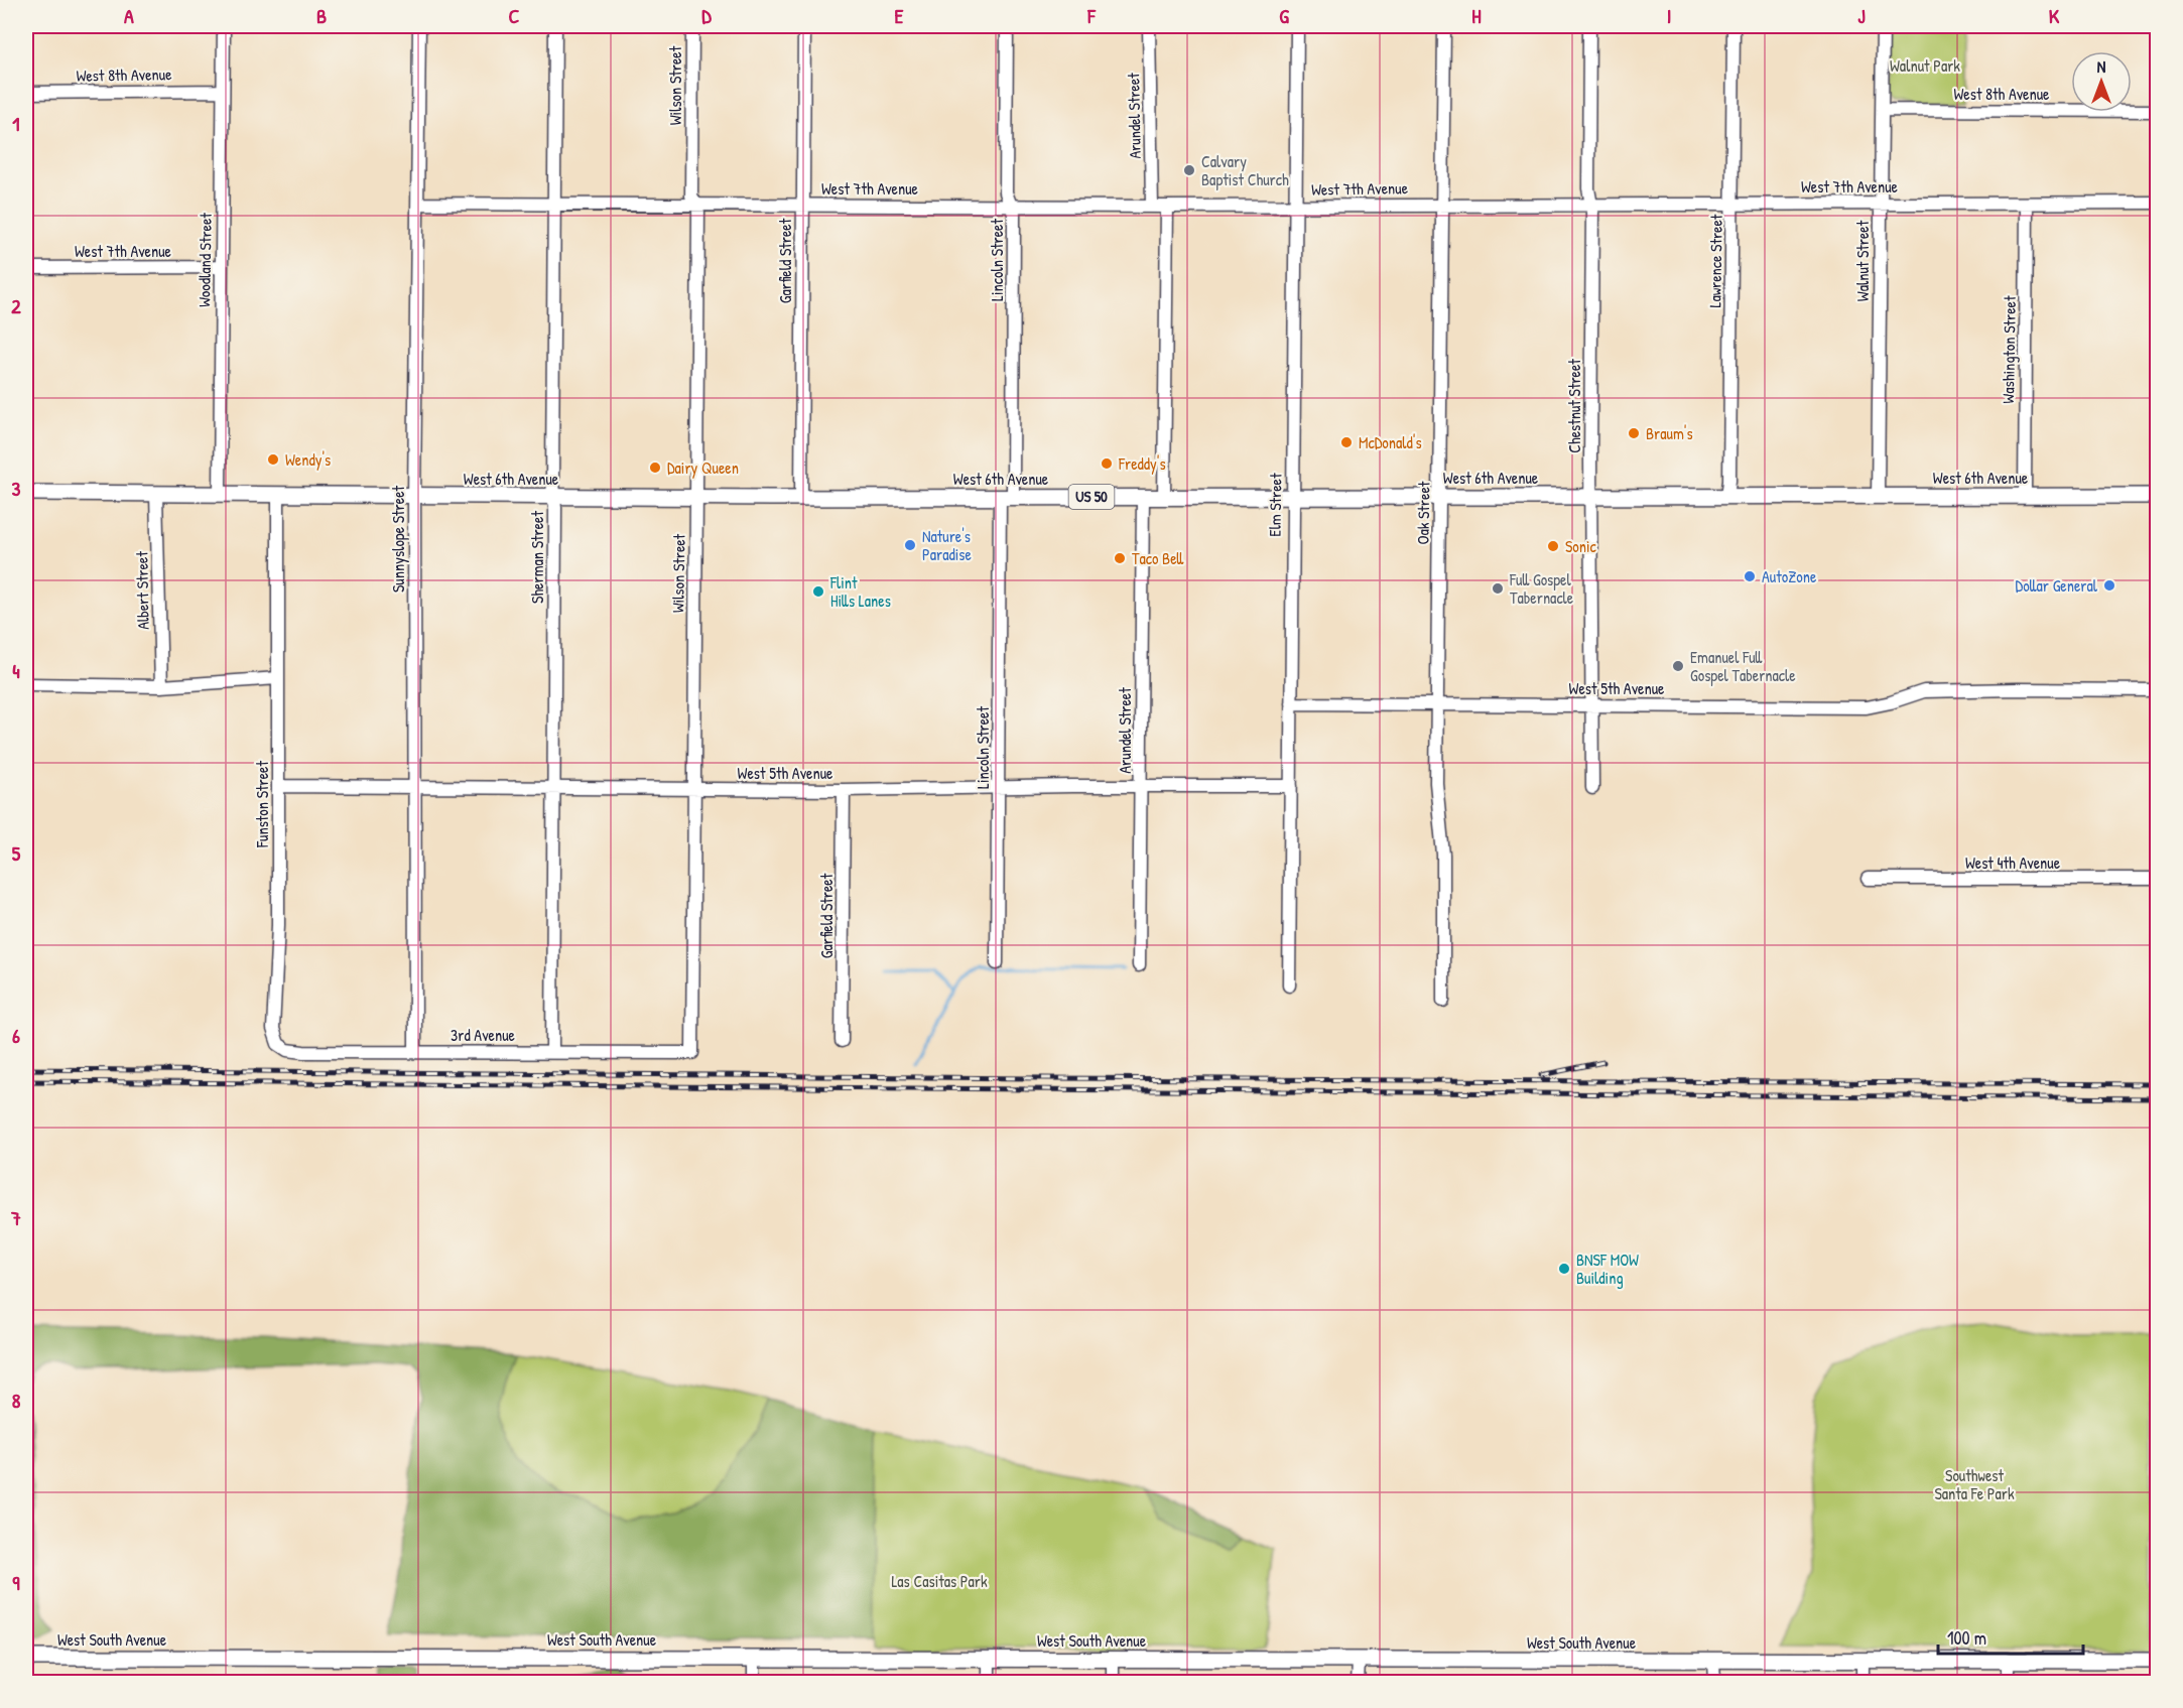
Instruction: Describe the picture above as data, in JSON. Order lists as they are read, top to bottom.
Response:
{
  "streets": {
    "main road": ["West 6th Avenue", "US 50", "West South Avenue"],
    "street": [
      "West 8th Avenue",
      "Wilson Street",
      "Arundel Street",
      "West 7th Avenue",
      "Woodland Street",
      "Lincoln Street",
      "Garfield Street",
      "Lawrence Street",
      "Walnut Street",
      "Washington Street",
      "Chestnut Street",
      "Elm Street",
      "Oak Street",
      "Sunnyslope Street",
      "Sherman Street",
      "Albert Street",
      "West 5th Avenue",
      "Funston Street",
      "West 4th Avenue",
      "3rd Avenue"
    ]
  },
  "crossings": [
    ["West 8th Avenue", "Woodland Street"],
    ["West 8th Avenue", "Walnut Street"],
    ["Wilson Street", "West 7th Avenue"],
    ["Wilson Street", "West 6th Avenue"],
    ["Wilson Street", "West 5th Avenue"],
    ["Wilson Street", "3rd Avenue"],
    ["Arundel Street", "West 7th Avenue"],
    ["Arundel Street", "West 6th Avenue"],
    ["Arundel Street", "West 5th Avenue"],
    ["West 7th Avenue", "Woodland Street"],
    ["West 7th Avenue", "Lincoln Street"],
    ["West 7th Avenue", "Garfield Street"],
    ["West 7th Avenue", "Lawrence Street"],
    ["West 7th Avenue", "Walnut Street"],
    ["West 7th Avenue", "Washington Street"],
    ["West 7th Avenue", "Chestnut Street"],
    ["West 7th Avenue", "Elm Street"],
    ["West 7th Avenue", "Oak Street"],
    ["West 7th Avenue", "Sunnyslope Street"],
    ["West 7th Avenue", "Sherman Street"],
    ["Woodland Street", "West 6th Avenue"],
    ["Lincoln Street", "West 6th Avenue"],
    ["Lincoln Street", "West 5th Avenue"],
    ["Garfield Street", "West 6th Avenue"],
    ["Garfield Street", "West 5th Avenue"],
    ["Lawrence Street", "West 6th Avenue"],
    ["Walnut Street", "West 6th Avenue"],
    ["Washington Street", "West 6th Avenue"],
    ["Chestnut Street", "West 6th Avenue"],
    ["Chestnut Street", "West 5th Avenue"],
    ["West 6th Avenue", "Elm Street"],
    ["West 6th Avenue", "Oak Street"],
    ["West 6th Avenue", "Sunnyslope Street"],
    ["West 6th Avenue", "Sherman Street"],
    ["West 6th Avenue", "Albert Street"],
    ["West 6th Avenue", "Funston Street"],
    ["Elm Street", "West 5th Avenue"],
    ["Oak Street", "West 5th Avenue"],
    ["Sunnyslope Street", "West 5th Avenue"],
    ["Sunnyslope Street", "3rd Avenue"],
    ["Sherman Street", "West 5th Avenue"],
    ["Sherman Street", "3rd Avenue"],
    ["West 5th Avenue", "Funston Street"],
    ["Funston Street", "3rd Avenue"]
  ],
  "parks": ["Walnut Park", "Southwest Santa Fe Park", "Las Casitas Park"],
  "places": [
    "Calvary Baptist Church",
    "Braum's",
    "McDonald's",
    "Wendy's",
    "Freddy's",
    "Dairy Queen",
    "Nature's Paradise",
    "Sonic",
    "Taco Bell",
    "AutoZone",
    "Dollar General",
    "Full Gospel Tabernacle",
    "Flint Hills Lanes",
    "Emanuel Full Gospel Tabernacle",
    "BNSF MOW Building"
  ],
  "scale_bar": "100 m",
  "north": "top",
  "grid": {
    "columns": [
      "A",
      "B",
      "C",
      "D",
      "E",
      "F",
      "G",
      "H",
      "I",
      "J",
      "K"
    ],
    "rows": [
      "1",
      "2",
      "3",
      "4",
      "5",
      "6",
      "7",
      "8",
      "9"
    ]
  }
}
